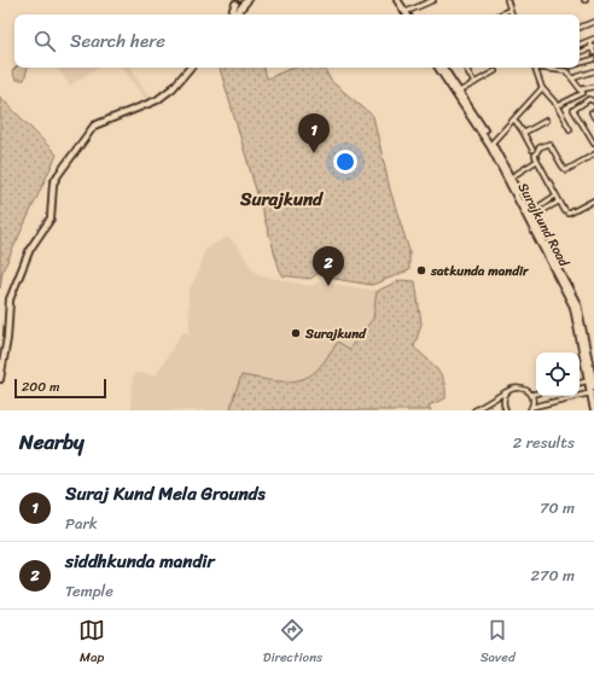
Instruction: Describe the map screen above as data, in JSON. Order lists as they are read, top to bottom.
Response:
{
  "streets": {
    "main road": ["Surajkund Road"]
  },
  "districts": ["Surajkund"],
  "places": ["satkunda mandir", "Surajkund"],
  "scale_bar": "200 m",
  "page": {
    "search": "Search here",
    "pins": ["1", "2"],
    "scale": "200 m",
    "heading": ["Nearby", "2 results"],
    "list": [
      {
        "mark": "1",
        "name": "Suraj Kund Mela Grounds",
        "note": "Park",
        "value": "70 m"
      },
      {
        "mark": "2",
        "name": "siddhkunda mandir",
        "note": "Temple",
        "value": "270 m"
      }
    ],
    "nav": ["Map", "Directions", "Saved"]
  }
}
